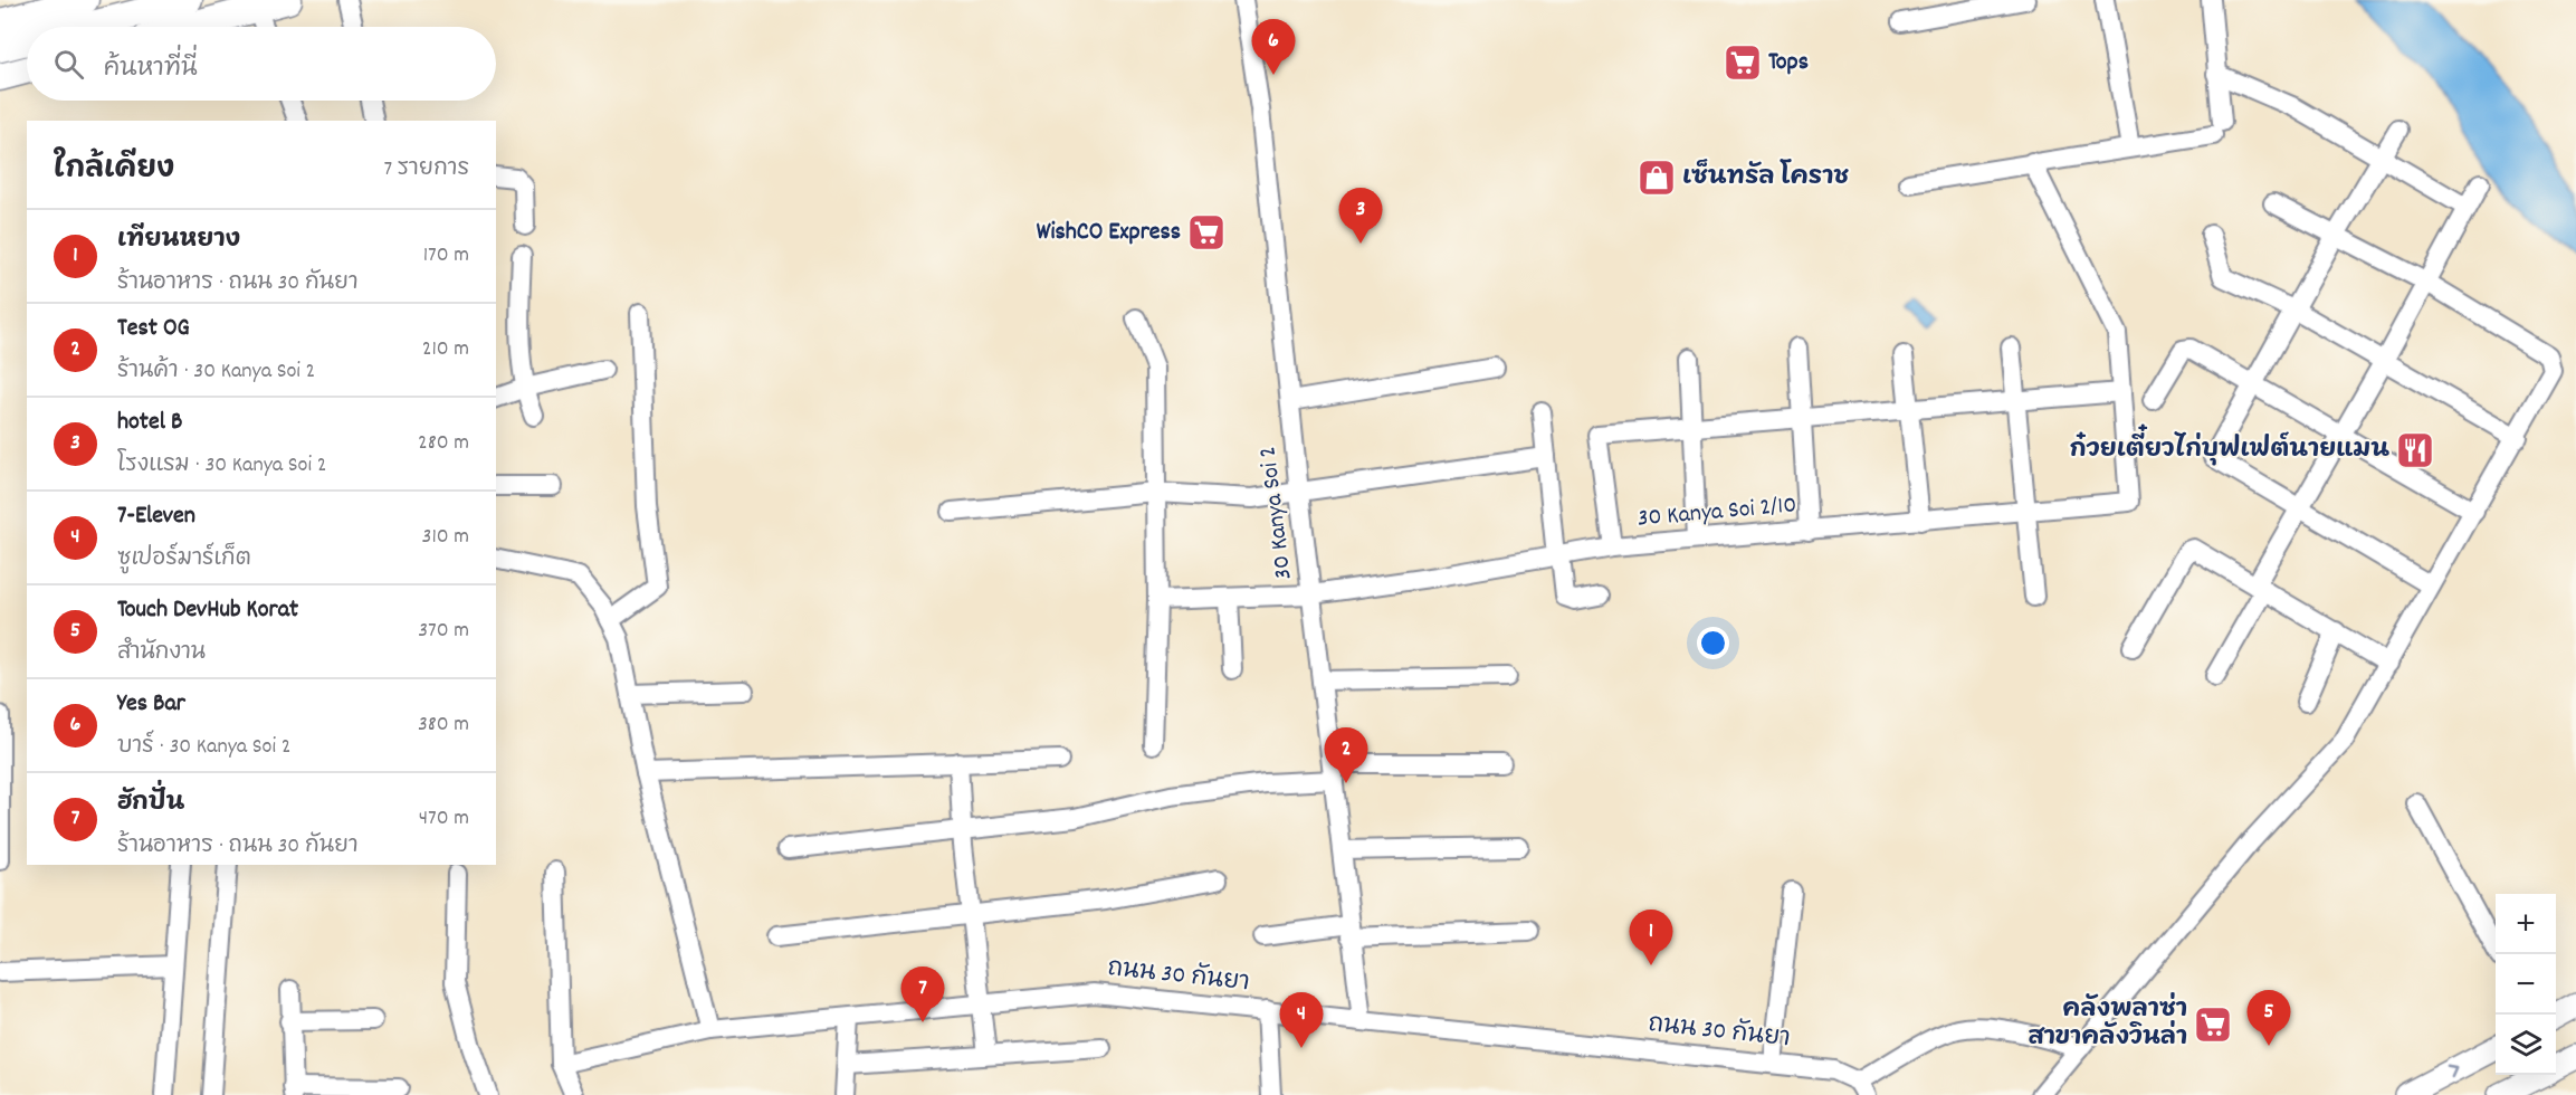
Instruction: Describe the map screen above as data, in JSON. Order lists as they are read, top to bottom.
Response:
{
  "streets": {
    "street": ["30 Kanya Soi 2", "30 Kanya Soi 2/10", "ถนน 30 กันยา"]
  },
  "crossings": [
    ["30 Kanya Soi 2", "30 Kanya Soi 2/10"],
    ["30 Kanya Soi 2", "ถนน 30 กันยา"]
  ],
  "places": {
    "supermarket": ["Tops", "WishCO Express", "คลังพลาซ่า สาขาคลังวินล่า"],
    "shop": ["เซ็นทรัล โคราช"],
    "restaurant": ["ก๋วยเตี๋ยวไก่บุฟเฟต์นายแมน"]
  },
  "page": {
    "pins": [
      "6",
      "3",
      "2",
      "1",
      "7",
      "5",
      "4"
    ],
    "search": "ค้นหาที่นี่",
    "heading": ["ใกล้เคียง", "7 รายการ"],
    "list": [
      {
        "mark": "1",
        "name": "เทียนหยาง",
        "note": "ร้านอาหาร · ถนน 30 กันยา",
        "value": "170 m"
      },
      {
        "mark": "2",
        "name": "Test OG",
        "note": "ร้านค้า · 30 Kanya Soi 2",
        "value": "210 m"
      },
      {
        "mark": "3",
        "name": "hotel B",
        "note": "โรงแรม · 30 Kanya Soi 2",
        "value": "280 m"
      },
      {
        "mark": "4",
        "name": "7-Eleven",
        "note": "ซูเปอร์มาร์เก็ต",
        "value": "310 m"
      },
      {
        "mark": "5",
        "name": "Touch DevHub Korat",
        "note": "สำนักงาน",
        "value": "370 m"
      },
      {
        "mark": "6",
        "name": "Yes Bar",
        "note": "บาร์ · 30 Kanya Soi 2",
        "value": "380 m"
      },
      {
        "mark": "7",
        "name": "ฮักปั่น",
        "note": "ร้านอาหาร · ถนน 30 กันยา",
        "value": "470 m"
      }
    ],
    "map_buttons": ["+", "−"]
  }
}
